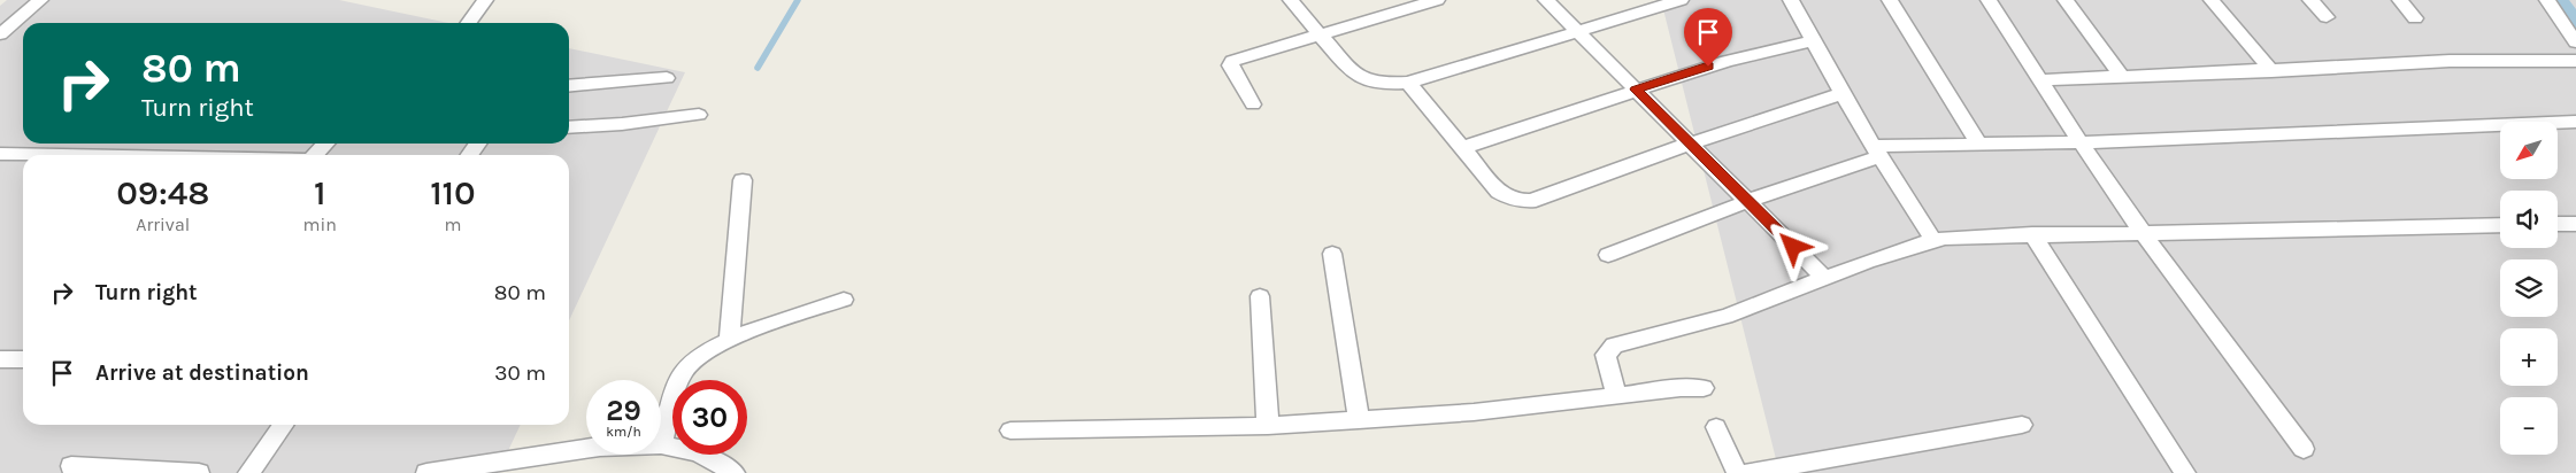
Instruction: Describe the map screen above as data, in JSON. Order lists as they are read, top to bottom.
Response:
{
  "north": "bottom left",
  "page": {
    "turn": ["80 m", "Turn right"],
    "map_buttons": ["+", "−"],
    "eta": [
      "09:48",
      "Arrival",
      "1",
      "min",
      "110",
      "m"
    ],
    "list": [
      {
        "name": "Turn right",
        "value": "80 m"
      },
      {
        "name": "Arrive at destination",
        "value": "30 m"
      }
    ],
    "speed": "29 km/h",
    "limit": "30"
  }
}
